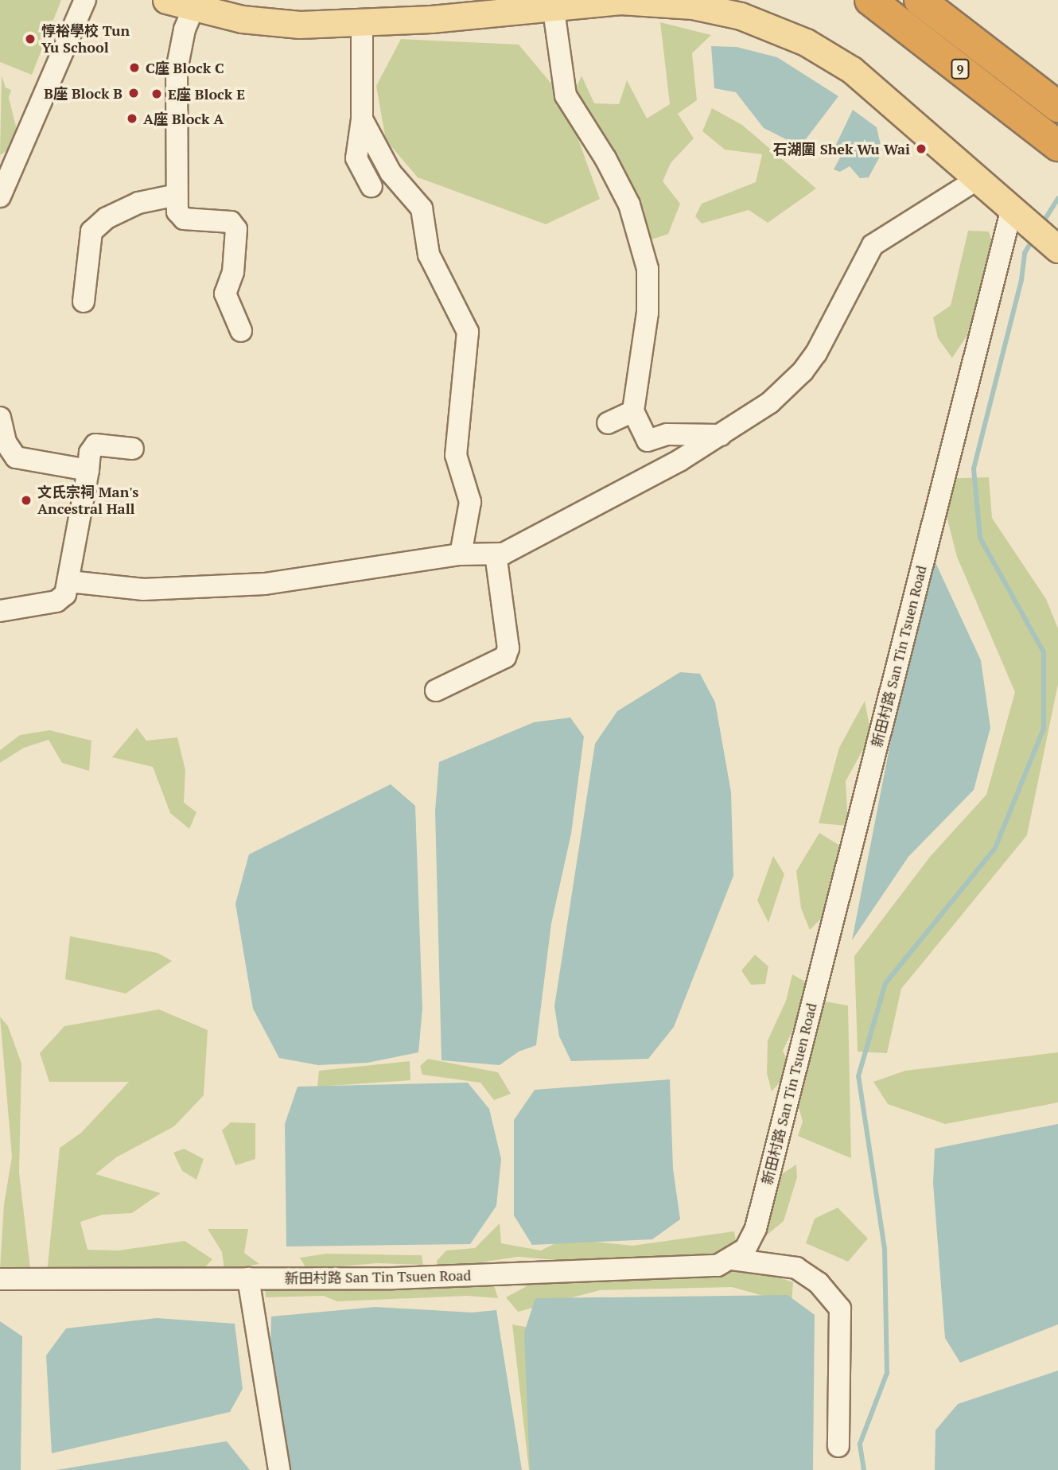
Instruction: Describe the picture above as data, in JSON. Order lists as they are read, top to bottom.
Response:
{
  "streets": {
    "highway": ["9"],
    "street": ["新田村路 San Tin Tsuen Road"]
  },
  "places": [
    "惇裕學校 Tun Yu School",
    "C座 Block C",
    "B座 Block B",
    "E座 Block E",
    "A座 Block A",
    "石湖圍 Shek Wu Wai",
    "文氏宗祠 Man's Ancestral Hall"
  ]
}
